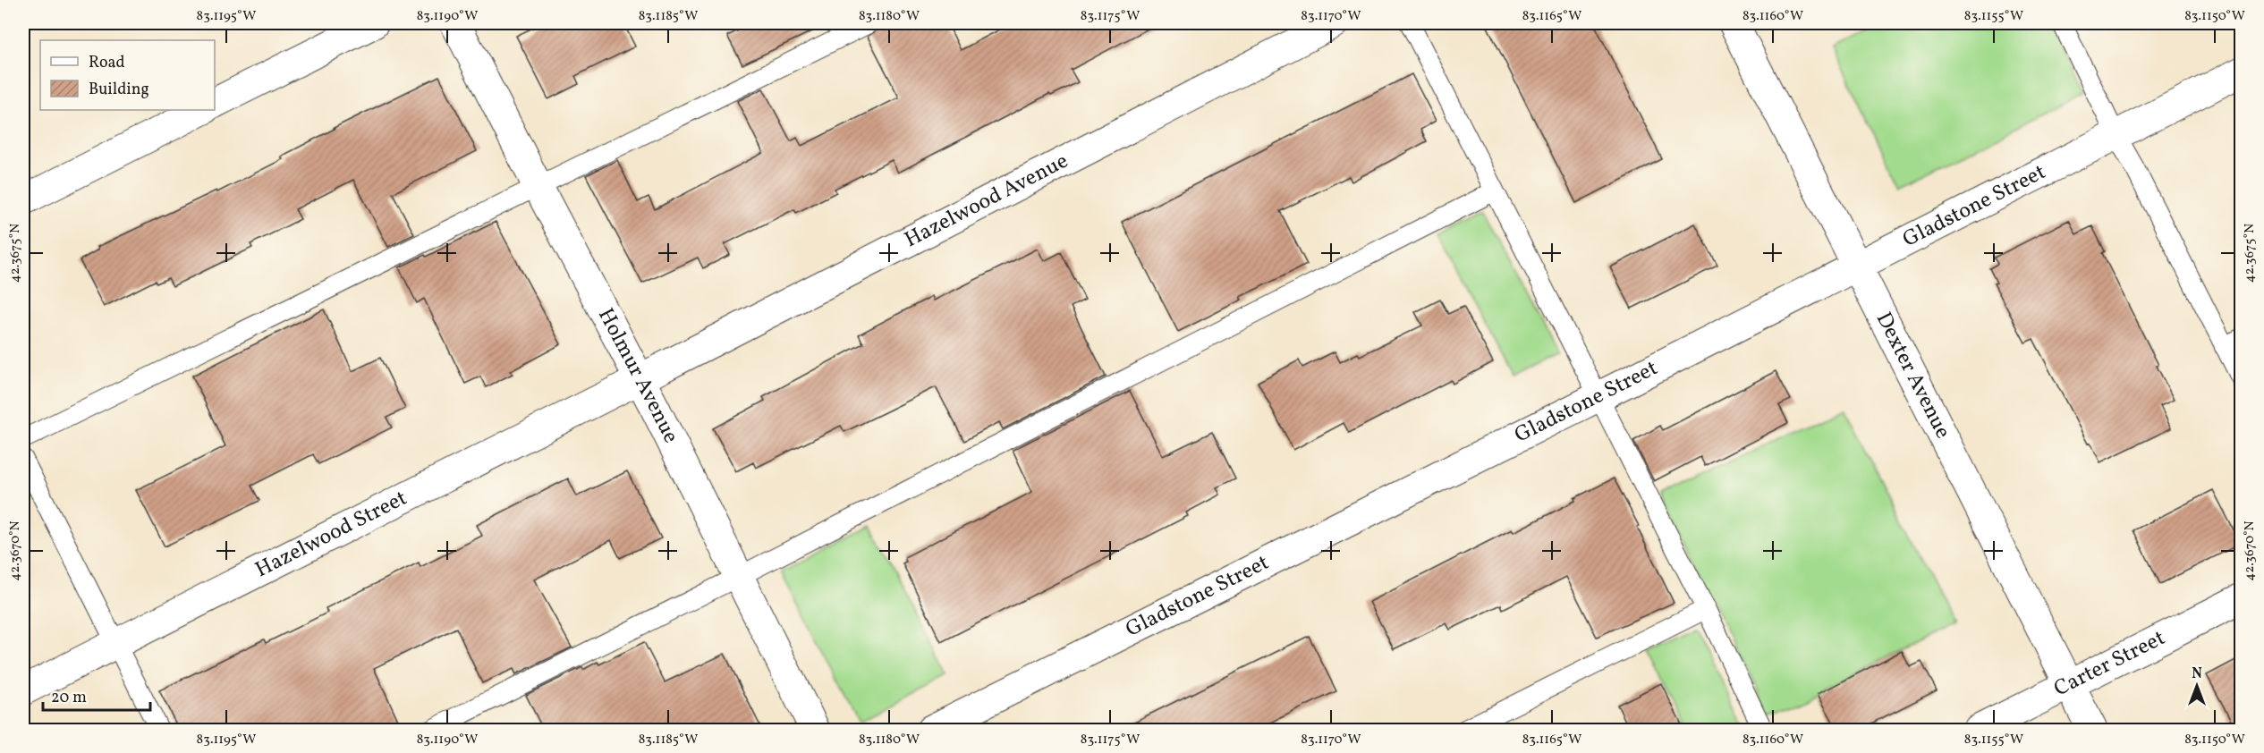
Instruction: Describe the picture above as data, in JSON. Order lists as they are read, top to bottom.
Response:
{
  "streets": {
    "street": [
      "Hazelwood Avenue",
      "Gladstone Street",
      "Holmur Avenue",
      "Dexter Avenue",
      "Hazelwood Street",
      "Carter Street"
    ]
  },
  "crossings": [
    ["Hazelwood Avenue", "Holmur Avenue"],
    ["Hazelwood Avenue", "Hazelwood Street"],
    ["Gladstone Street", "Dexter Avenue"],
    ["Holmur Avenue", "Hazelwood Street"],
    ["Dexter Avenue", "Carter Street"]
  ],
  "legend": ["Road", "Building"],
  "scale_bar": "20 m",
  "north": "top",
  "coordinates": [
    "83.1195°W",
    "83.1190°W",
    "83.1185°W",
    "83.1180°W",
    "83.1175°W",
    "83.1170°W",
    "83.1165°W",
    "83.1160°W",
    "83.1155°W",
    "83.1150°W",
    "42.3675°N",
    "42.3670°N"
  ]
}
